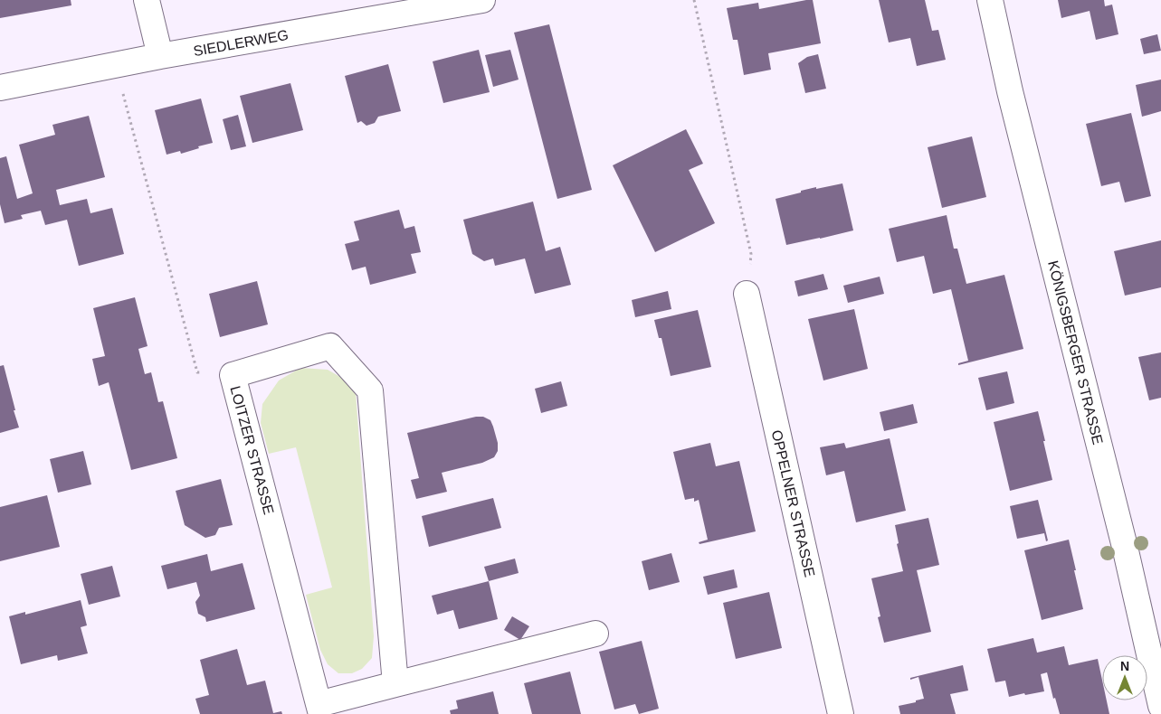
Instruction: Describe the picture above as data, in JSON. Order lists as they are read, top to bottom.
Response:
{
  "streets": {
    "street": [
      "SIEDLERWEG",
      "KÖNIGSBERGER STRASSE",
      "LOITZER STRASSE",
      "OPPELNER STRASSE"
    ]
  },
  "north": "top"
}
